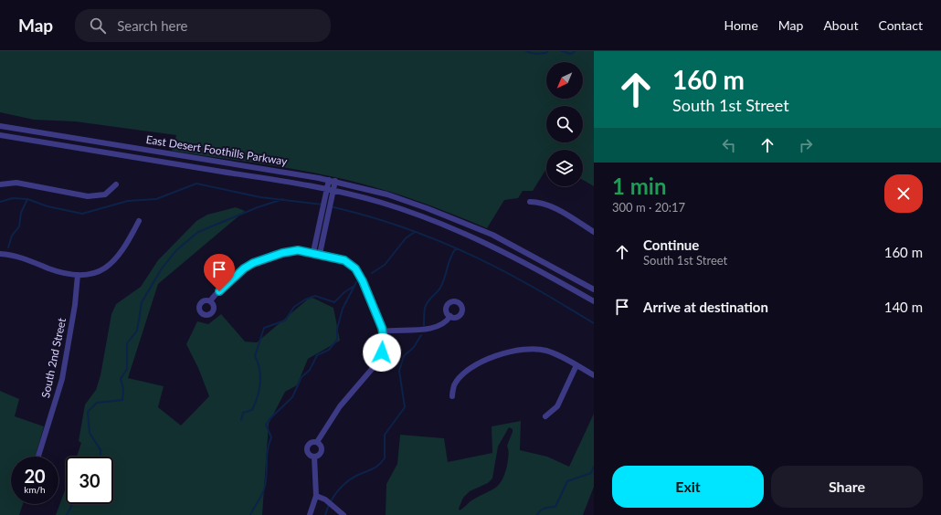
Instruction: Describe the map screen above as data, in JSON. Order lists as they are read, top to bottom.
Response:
{
  "streets": {
    "street": ["East Desert Foothills Parkway", "South 2nd Street"]
  },
  "north": "bottom left",
  "page": {
    "header": "Map",
    "search": "Search here",
    "nav": [
      "Home",
      "Map",
      "About",
      "Contact"
    ],
    "turn": ["160 m", "South 1st Street"],
    "heading": ["1 min", "300 m · 20:17"],
    "list": [
      {
        "name": "Continue",
        "note": "South 1st Street",
        "value": "160 m"
      },
      {
        "name": "Arrive at destination",
        "value": "140 m"
      }
    ],
    "speed": "20 km/h",
    "limit": "30",
    "buttons": ["Exit", "Share"]
  }
}
